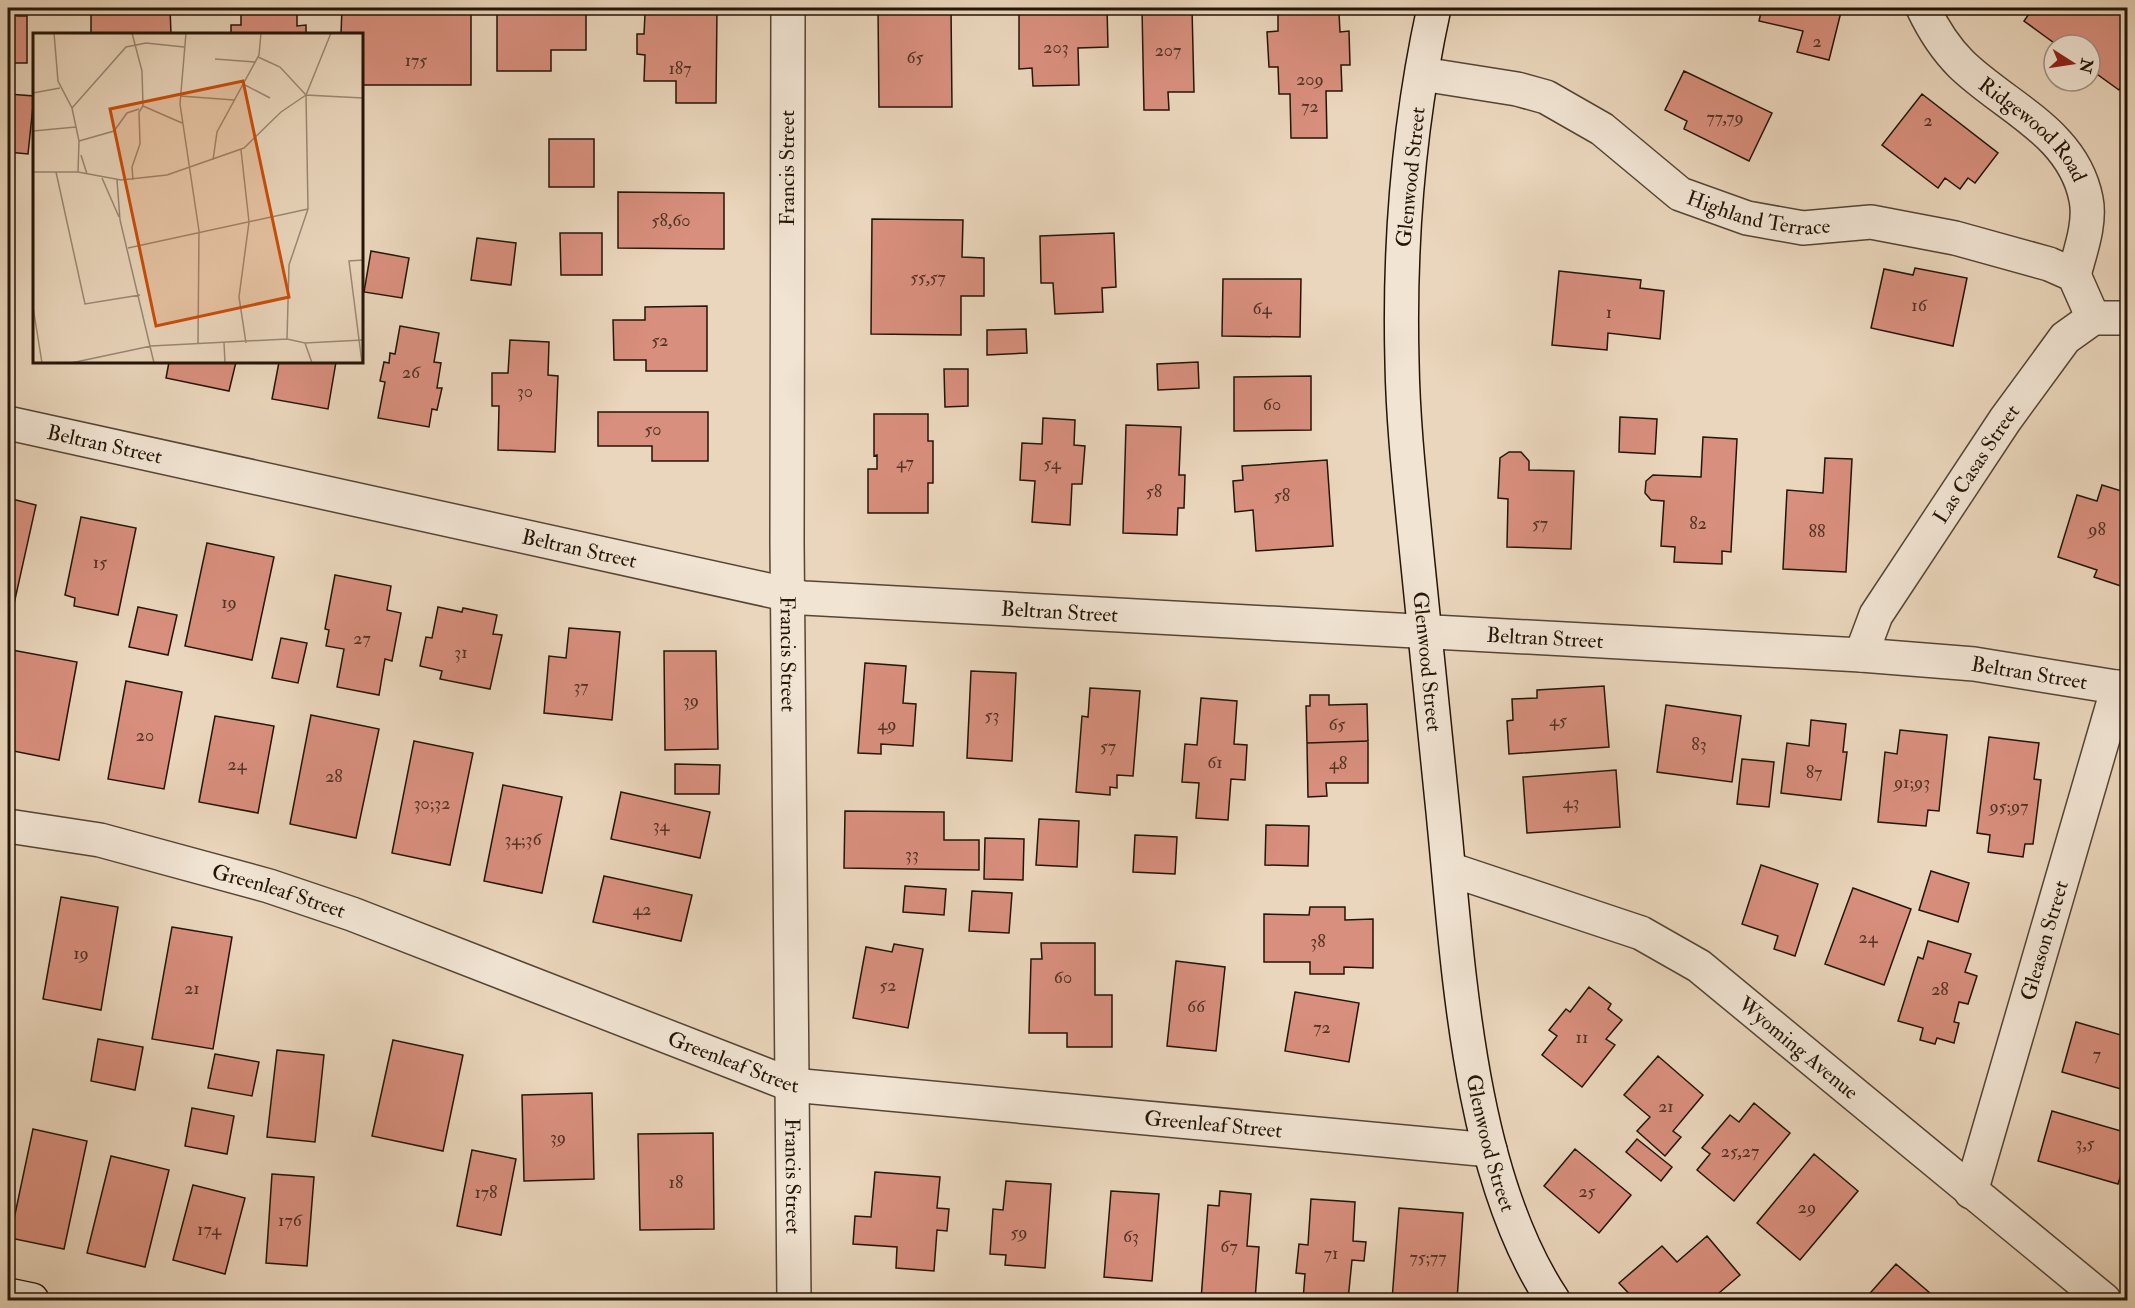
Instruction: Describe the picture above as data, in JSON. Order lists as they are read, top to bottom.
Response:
{
  "streets": {
    "street": [
      "Ridgewood Road",
      "Francis Street",
      "Glenwood Street",
      "Highland Terrace",
      "Beltran Street",
      "Las Casas Street",
      "Greenleaf Street",
      "Gleason Street",
      "Wyoming Avenue"
    ]
  },
  "crossings": [
    ["Ridgewood Road", "Highland Terrace"],
    ["Francis Street", "Beltran Street"],
    ["Francis Street", "Greenleaf Street"],
    ["Glenwood Street", "Highland Terrace"],
    ["Glenwood Street", "Beltran Street"],
    ["Glenwood Street", "Greenleaf Street"],
    ["Glenwood Street", "Wyoming Avenue"],
    ["Beltran Street", "Las Casas Street"],
    ["Beltran Street", "Gleason Street"],
    ["Gleason Street", "Wyoming Avenue"]
  ],
  "house_numbers": [
    "2",
    "203",
    "207",
    "65",
    "175",
    "187",
    "209",
    "72",
    "77,79",
    "2",
    "58,60",
    "55,57",
    "16",
    "64",
    "1",
    "52",
    "26",
    "30",
    "60",
    "50",
    "47",
    "54",
    "58",
    "58",
    "57",
    "82",
    "98",
    "88",
    "15",
    "19",
    "27",
    "31",
    "37",
    "39",
    "53",
    "45",
    "49",
    "65",
    "20",
    "83",
    "57",
    "61",
    "48",
    "24",
    "87",
    "28",
    "91;93",
    "43",
    "30;32",
    "95;97",
    "34",
    "34;36",
    "33",
    "42",
    "24",
    "38",
    "19",
    "60",
    "52",
    "21",
    "28",
    "66",
    "72",
    "11",
    "7",
    "21",
    "39",
    "3,5",
    "25,27",
    "18",
    "25",
    "178",
    "29",
    "176",
    "174",
    "59",
    "63",
    "67",
    "71",
    "75;77"
  ],
  "north": "right"
}
